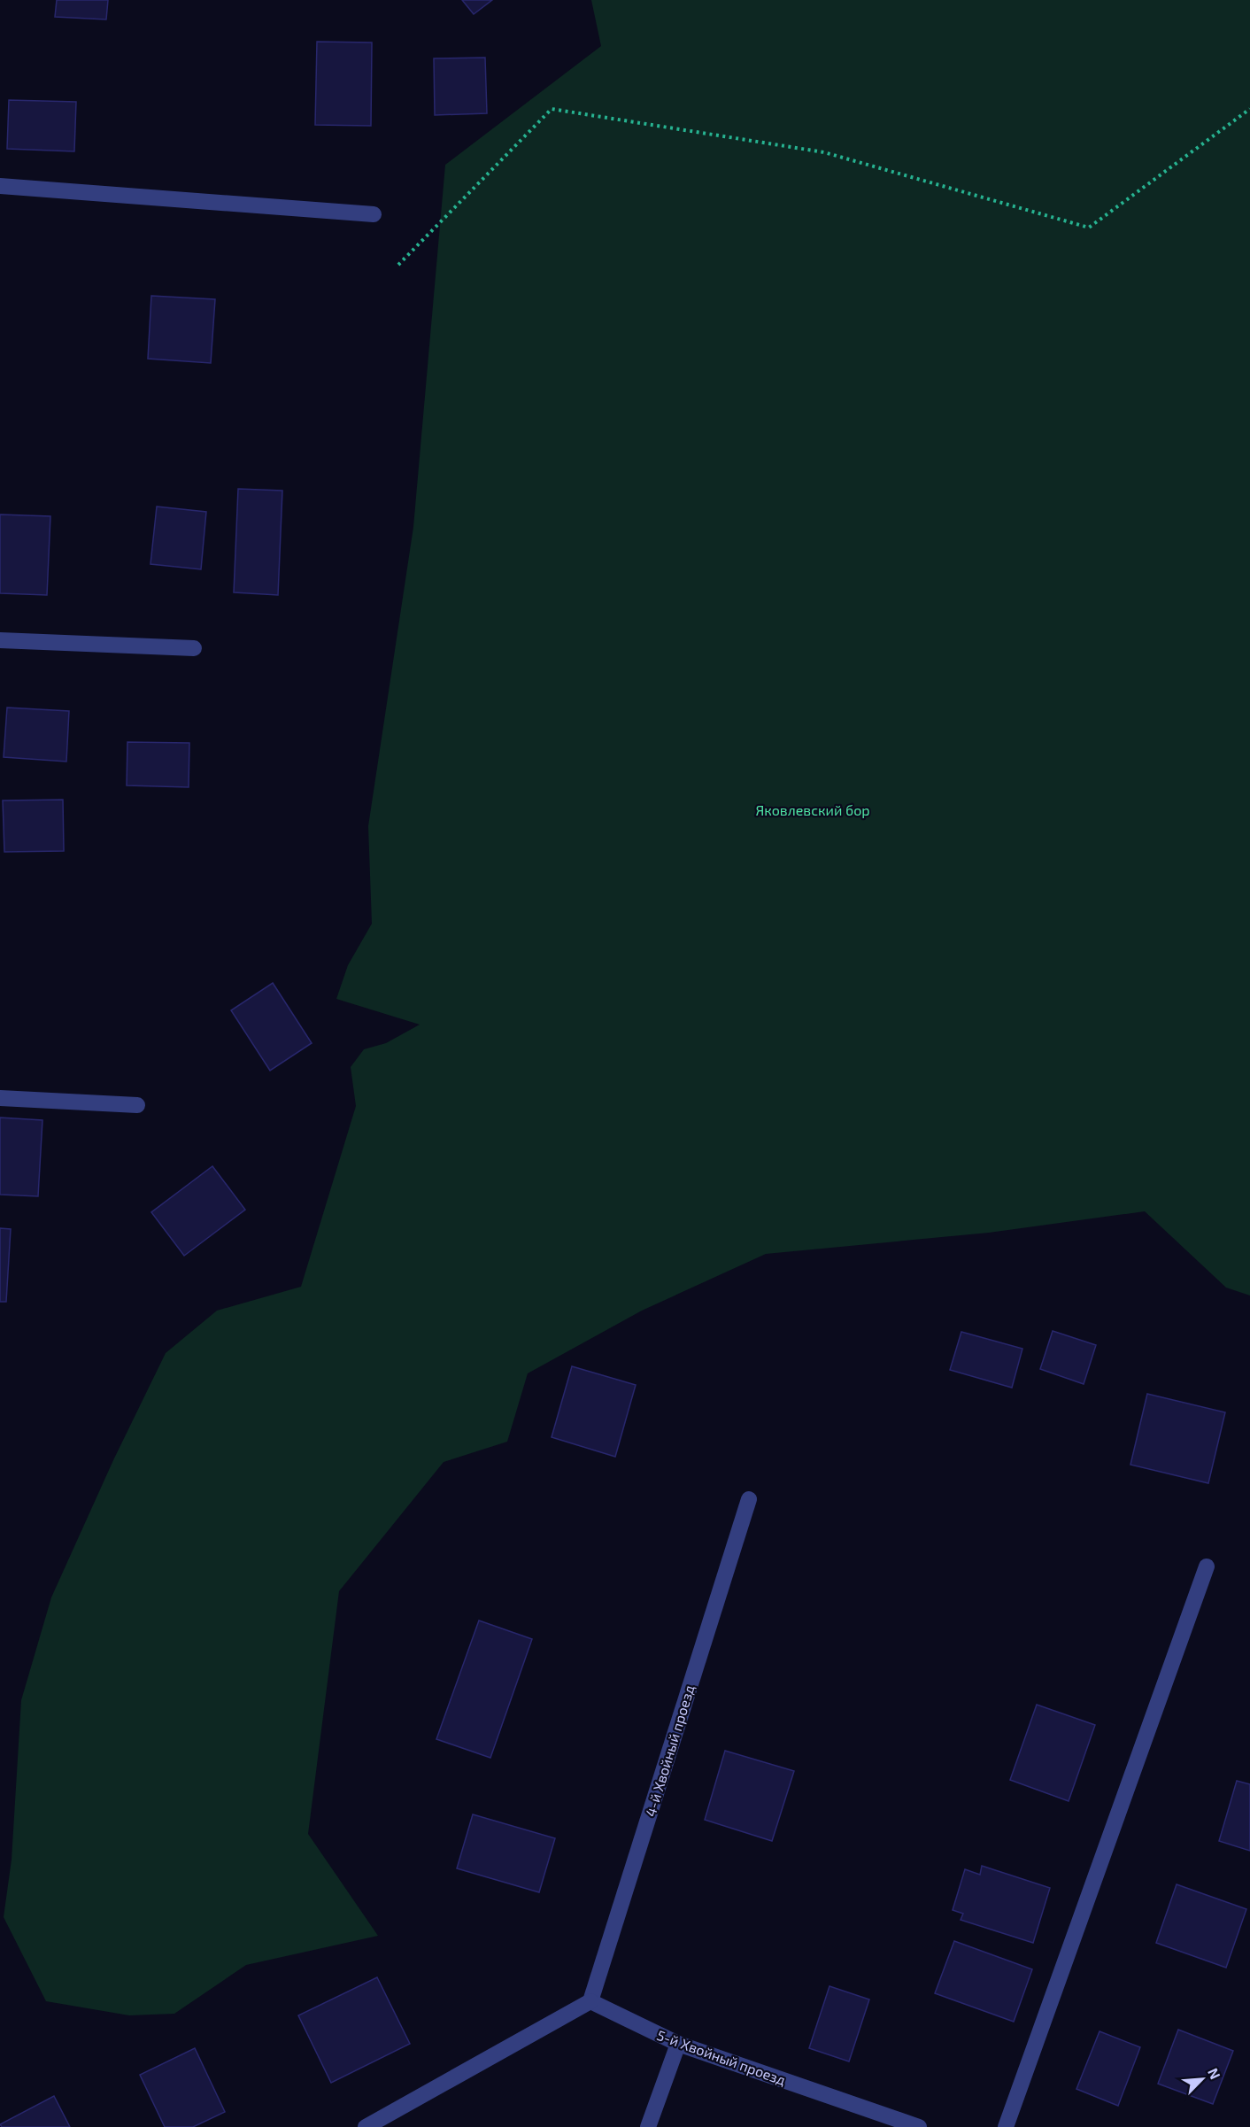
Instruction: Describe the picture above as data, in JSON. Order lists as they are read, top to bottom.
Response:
{
  "streets": {
    "street": ["4-й Хвойный проезд", "5-й Хвойный проезд"]
  },
  "crossings": [
    ["4-й Хвойный проезд", "5-й Хвойный проезд"]
  ],
  "parks": ["Яковлевский бор"],
  "north": "top right"
}
